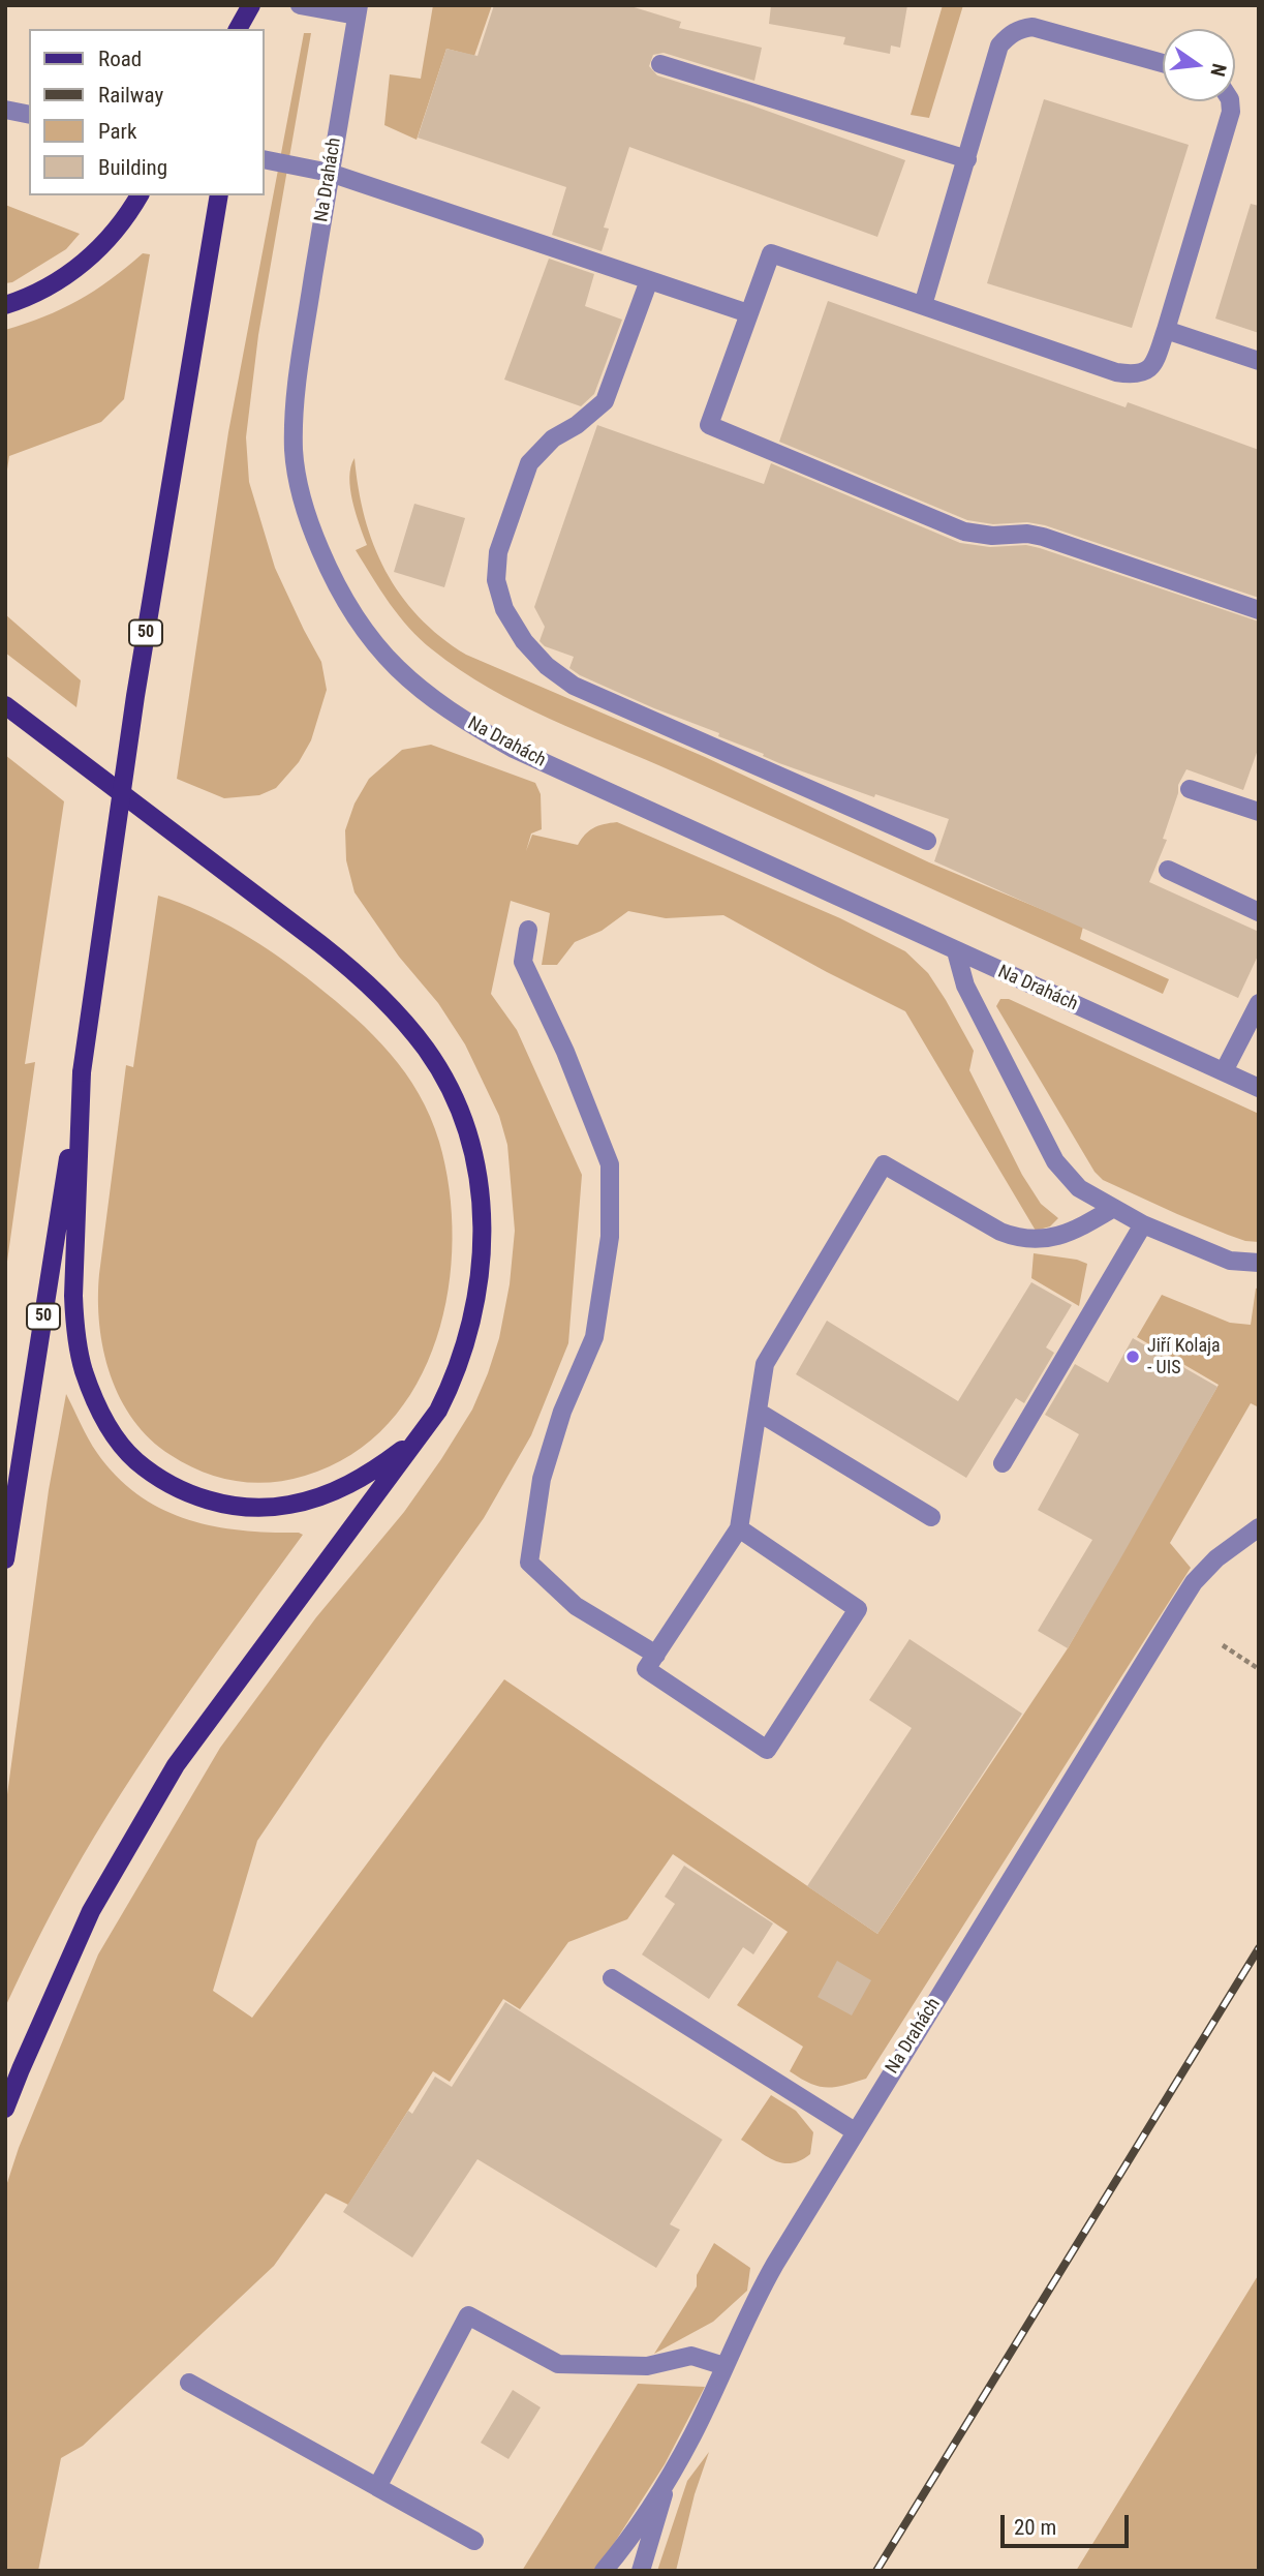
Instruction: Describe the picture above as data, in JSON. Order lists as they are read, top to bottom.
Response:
{
  "streets": {
    "main road": ["50"],
    "street": ["Na Drahách"]
  },
  "places": ["Jiří Kolaja - UIS"],
  "legend": [
    "Road",
    "Railway",
    "Park",
    "Building"
  ],
  "scale_bar": "20 m",
  "north": "right"
}
